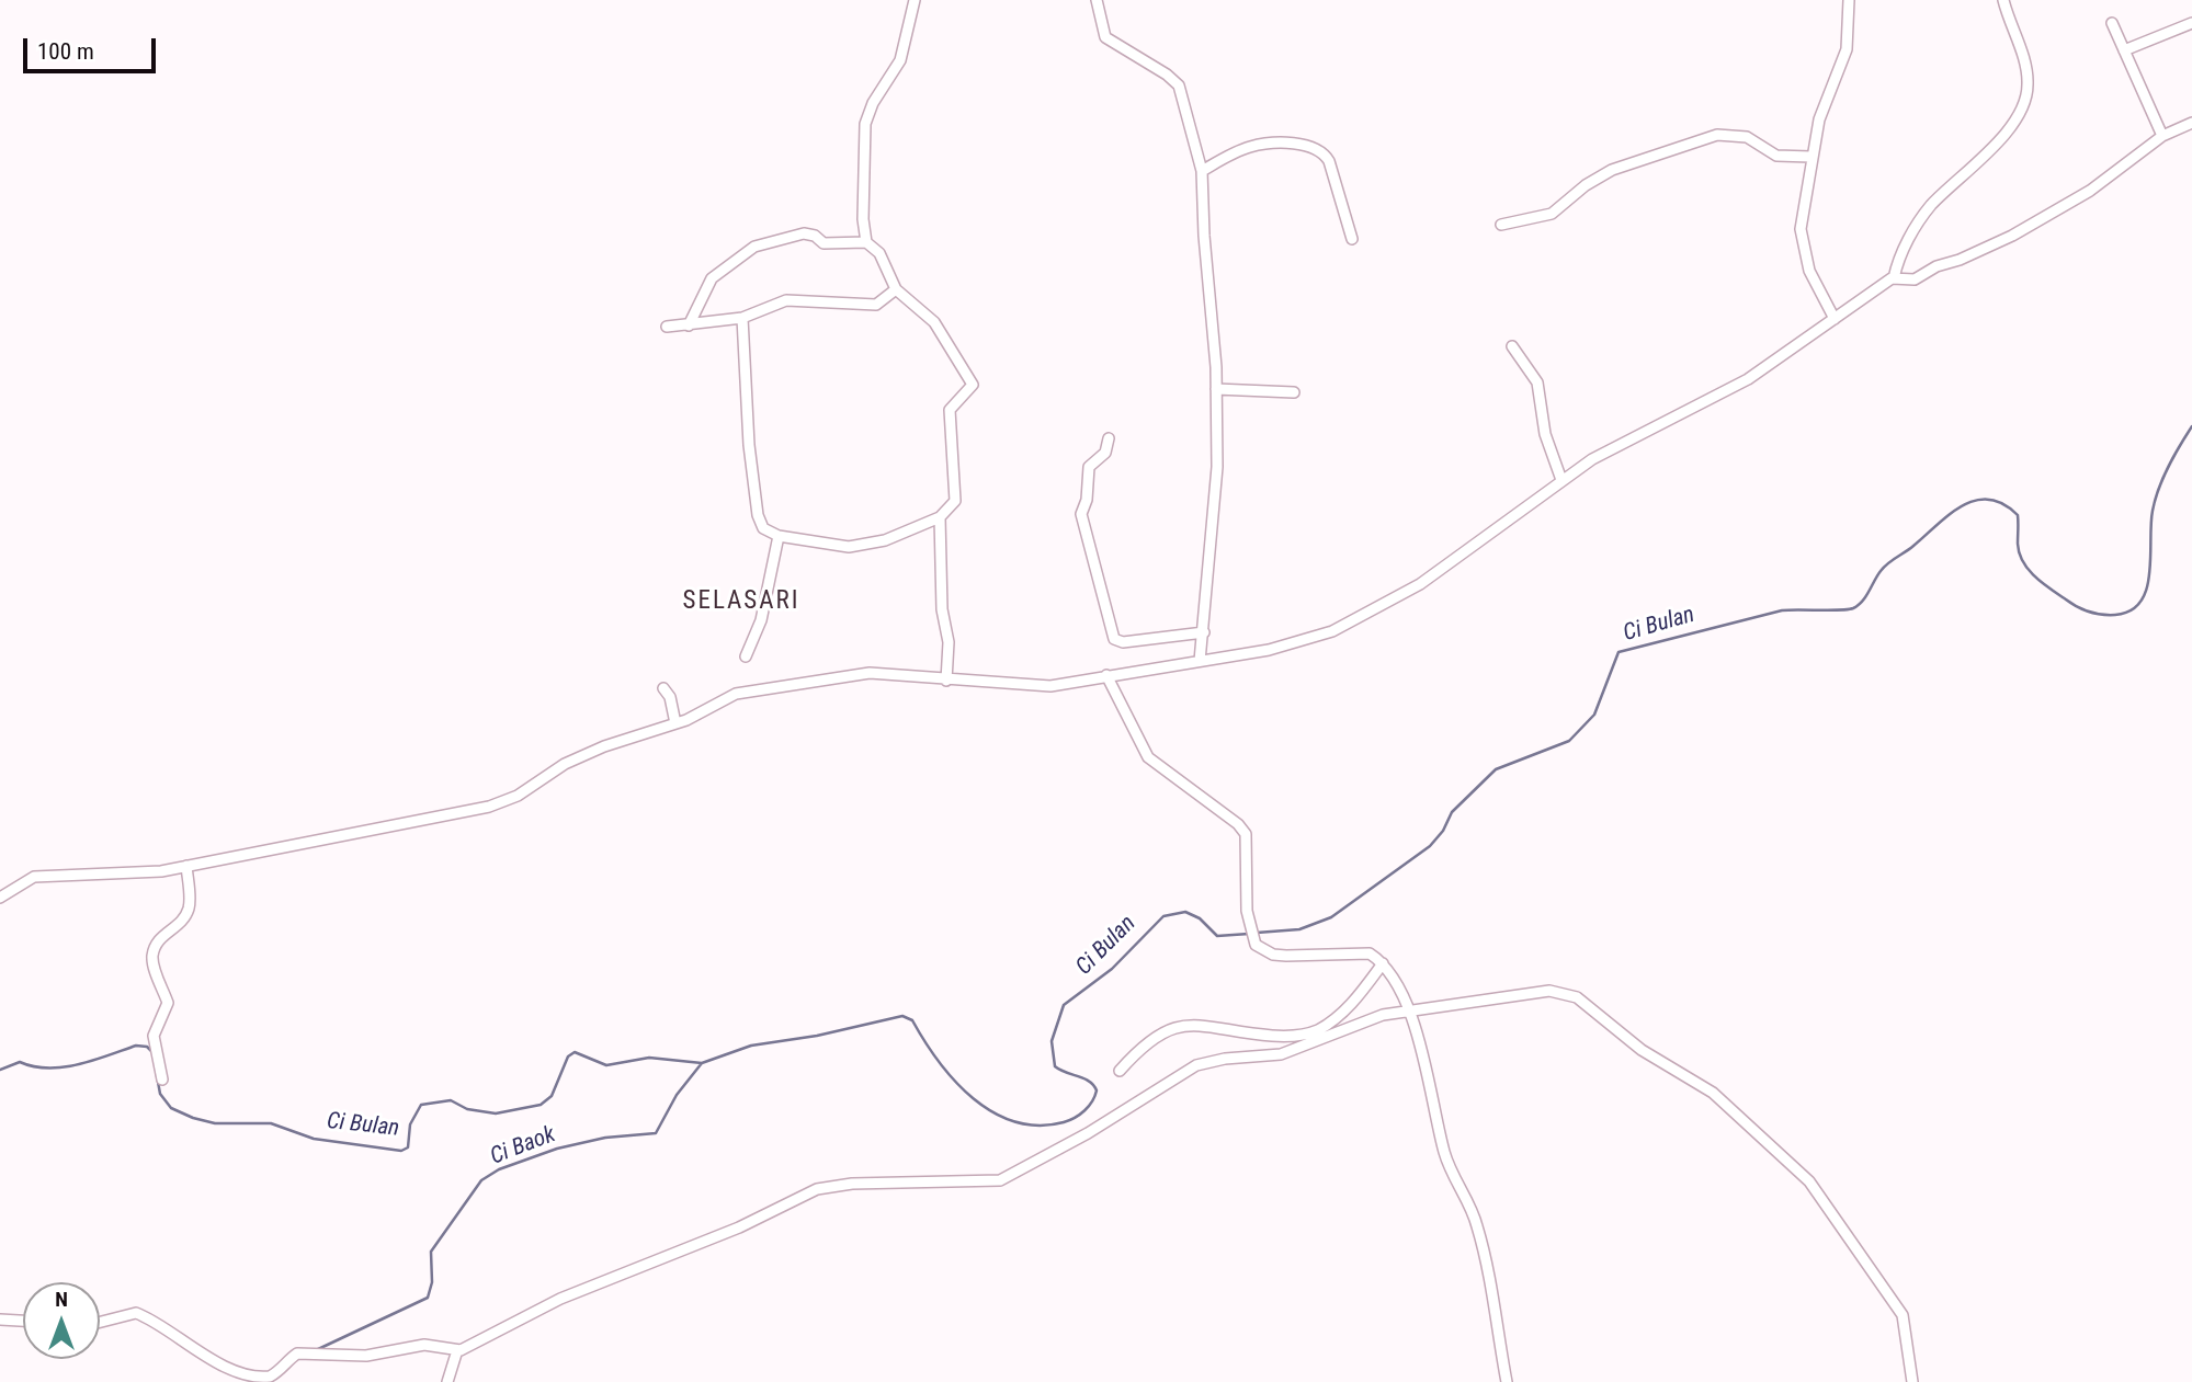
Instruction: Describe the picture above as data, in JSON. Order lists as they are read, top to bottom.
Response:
{
  "districts": ["SELASARI"],
  "water": ["Ci Bulan", "Ci Baok"],
  "scale_bar": "100 m",
  "north": "top"
}
